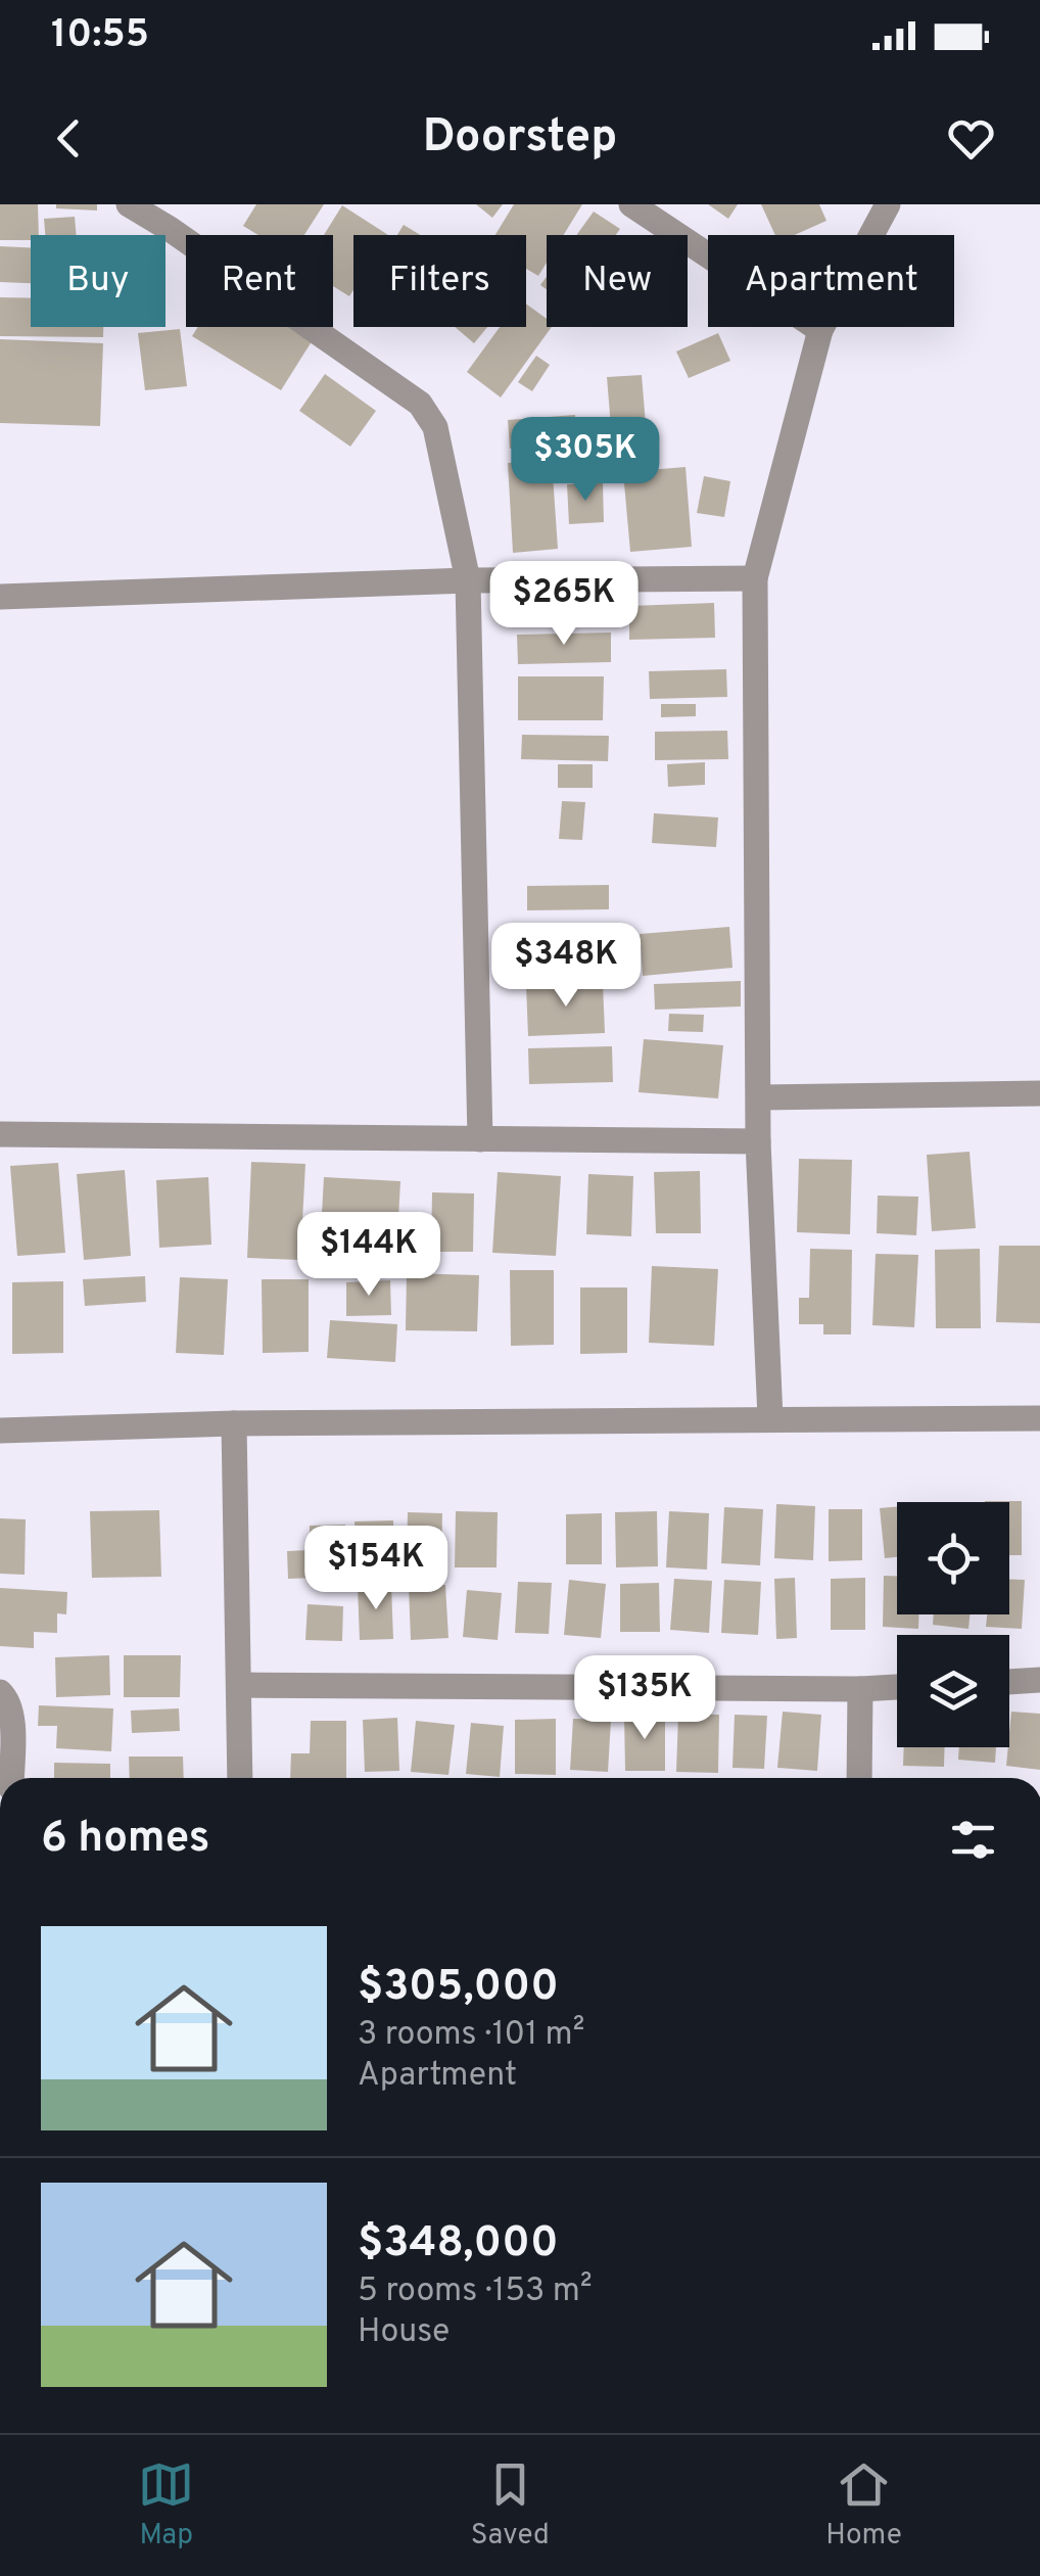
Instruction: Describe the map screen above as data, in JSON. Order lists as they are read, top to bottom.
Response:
{
  "page": {
    "status": "10:55",
    "header": "Doorstep",
    "chip": [
      "Buy",
      "Rent",
      "Filters",
      "New",
      "Apartment"
    ],
    "price": [
      "$305K",
      "$265K",
      "$348K",
      "$144K",
      "$154K",
      "$135K"
    ],
    "heading": "6 homes",
    "list": [
      {
        "name": "$305,000",
        "note": "3 rooms · 101 m² · Apartment"
      },
      {
        "name": "$348,000",
        "note": "5 rooms · 153 m² · House"
      }
    ],
    "tabs": ["Map", "Saved", "Home"]
  }
}
